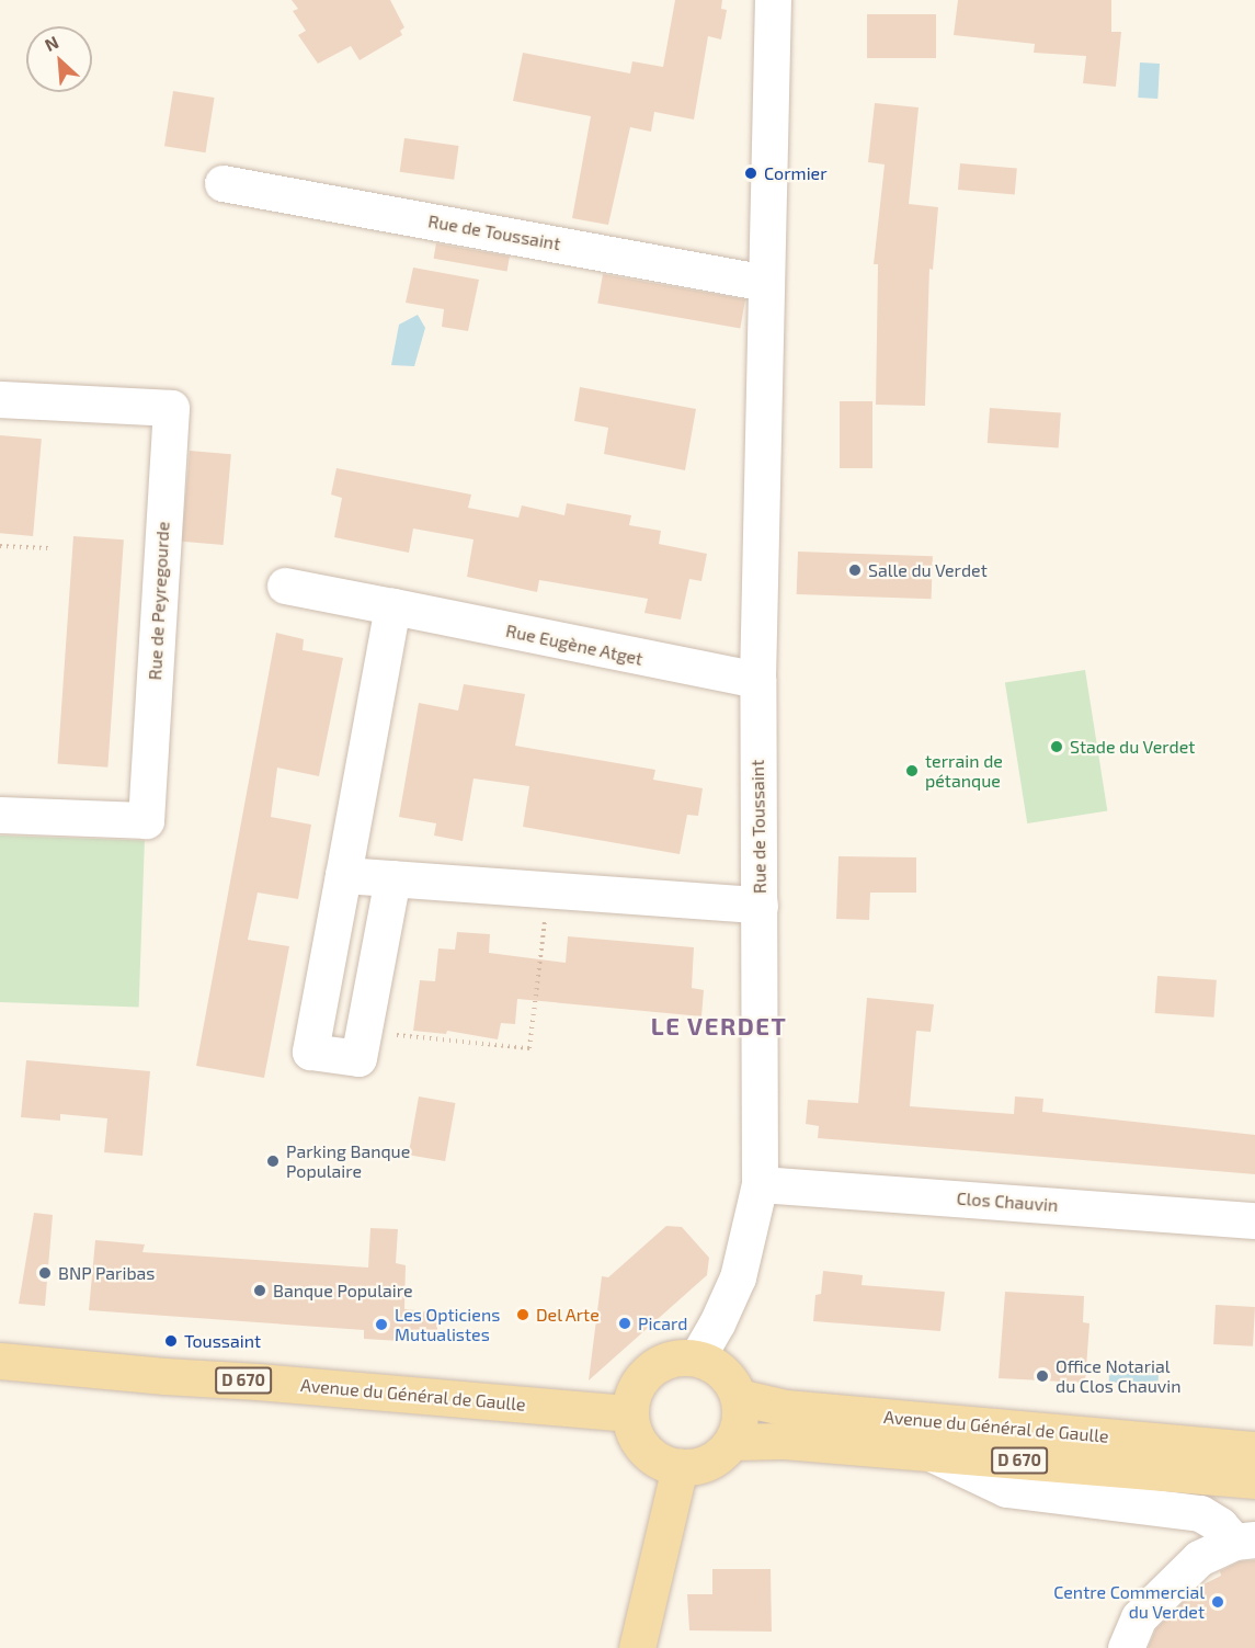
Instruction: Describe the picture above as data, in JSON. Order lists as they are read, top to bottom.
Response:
{
  "streets": {
    "main road": ["D 670", "Avenue du Général de Gaulle"],
    "street": [
      "Rue de Toussaint",
      "Rue de Peyregourde",
      "Rue Eugène Atget",
      "Clos Chauvin"
    ]
  },
  "crossings": [
    ["Rue de Toussaint", "Rue Eugène Atget"],
    ["Rue de Toussaint", "Clos Chauvin"],
    ["Rue de Toussaint", "Avenue du Général de Gaulle"]
  ],
  "districts": ["LE VERDET"],
  "places": [
    "Cormier",
    "Salle du Verdet",
    "Stade du Verdet",
    "terrain de pétanque",
    "Parking Banque Populaire",
    "BNP Paribas",
    "Banque Populaire",
    "Del Arte",
    "Picard",
    "Les Opticiens Mutualistes",
    "Toussaint",
    "Office Notarial du Clos Chauvin",
    "Centre Commercial du Verdet"
  ],
  "north": "top left"
}
